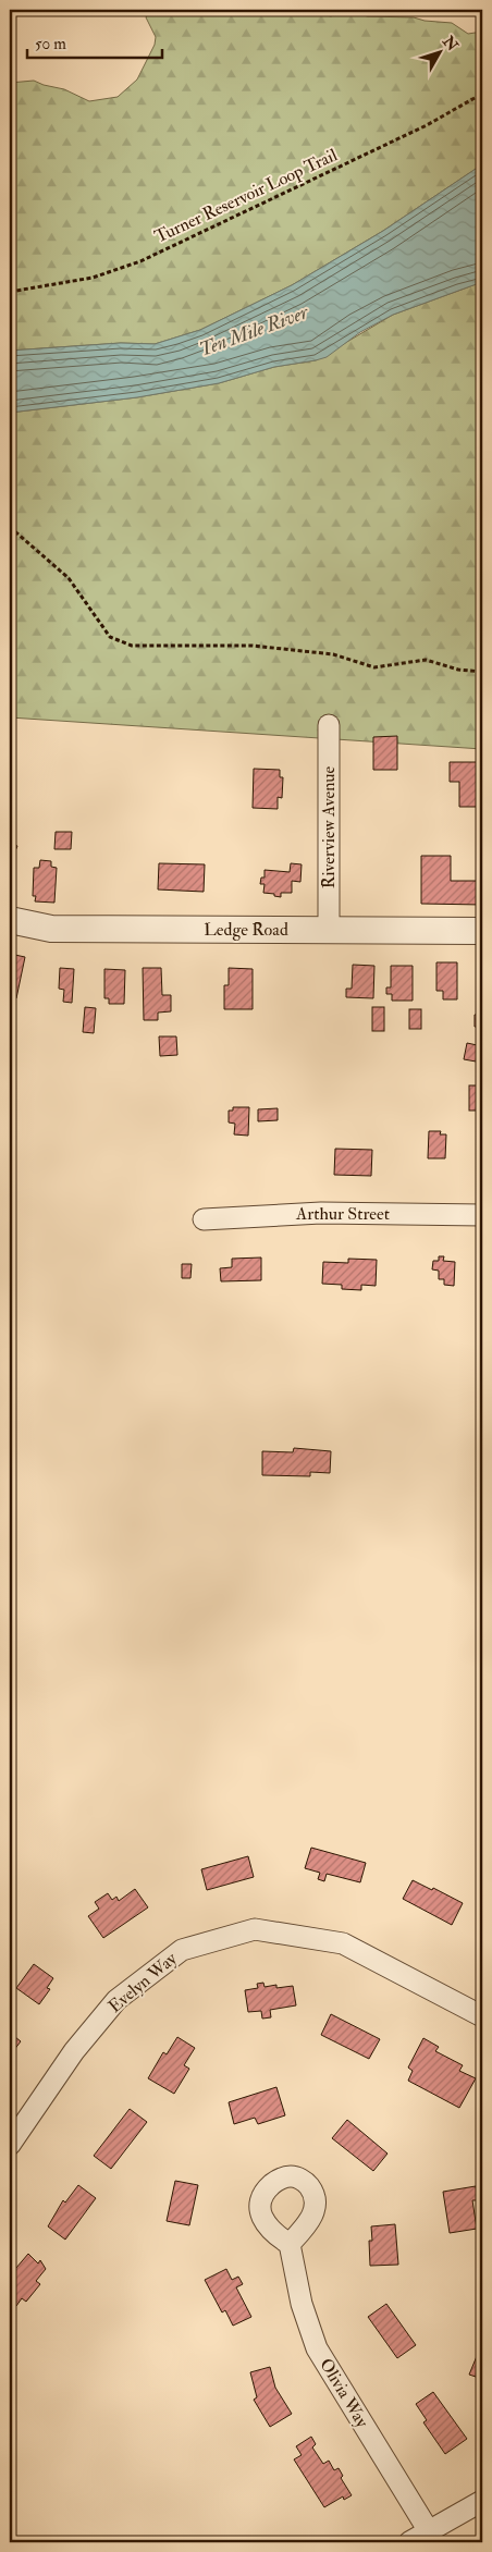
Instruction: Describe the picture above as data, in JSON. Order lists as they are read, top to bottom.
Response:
{
  "streets": {
    "street": [
      "Riverview Avenue",
      "Ledge Road",
      "Arthur Street",
      "Evelyn Way",
      "Olivia Way"
    ],
    "path": ["Turner Reservoir Loop Trail"]
  },
  "crossings": [
    ["Riverview Avenue", "Ledge Road"]
  ],
  "water": ["Ten Mile River"],
  "scale_bar": "50 m",
  "north": "top right"
}
